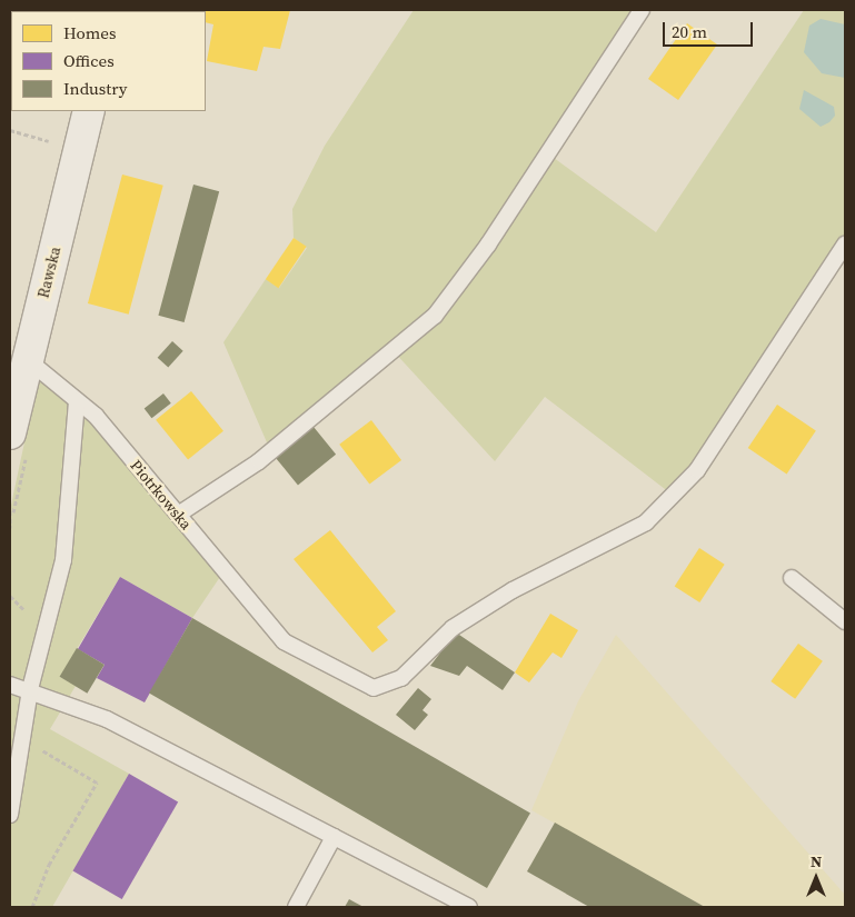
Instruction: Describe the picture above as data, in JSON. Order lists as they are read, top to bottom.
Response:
{
  "streets": {
    "street": ["Rawska"],
    "lane": ["Piotrkowska"]
  },
  "crossings": [
    ["Rawska", "Piotrkowska"]
  ],
  "legend": ["Homes", "Offices", "Industry"],
  "scale_bar": "20 m",
  "north": "top"
}
